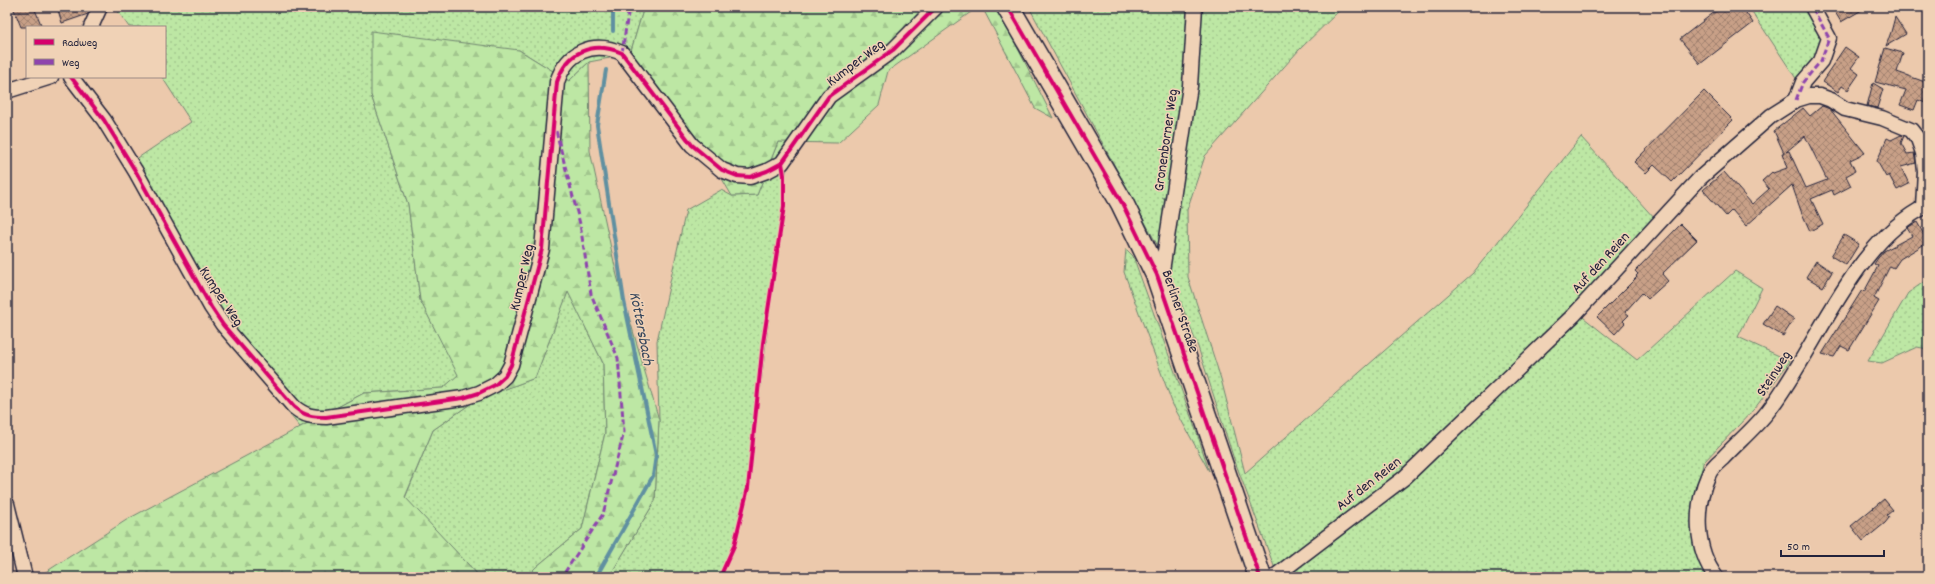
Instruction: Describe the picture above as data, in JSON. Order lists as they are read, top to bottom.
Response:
{
  "streets": {
    "main road": ["Berliner Straße"],
    "street": [
      "Kumper Weg",
      "Gronenborner Weg",
      "Auf den Reien",
      "Steinweg"
    ]
  },
  "crossings": [
    ["Gronenborner Weg", "Berliner Straße"],
    ["Auf den Reien", "Steinweg"]
  ],
  "water": ["Köttersbach"],
  "legend": ["Radweg", "Weg"],
  "scale_bar": "50 m"
}
